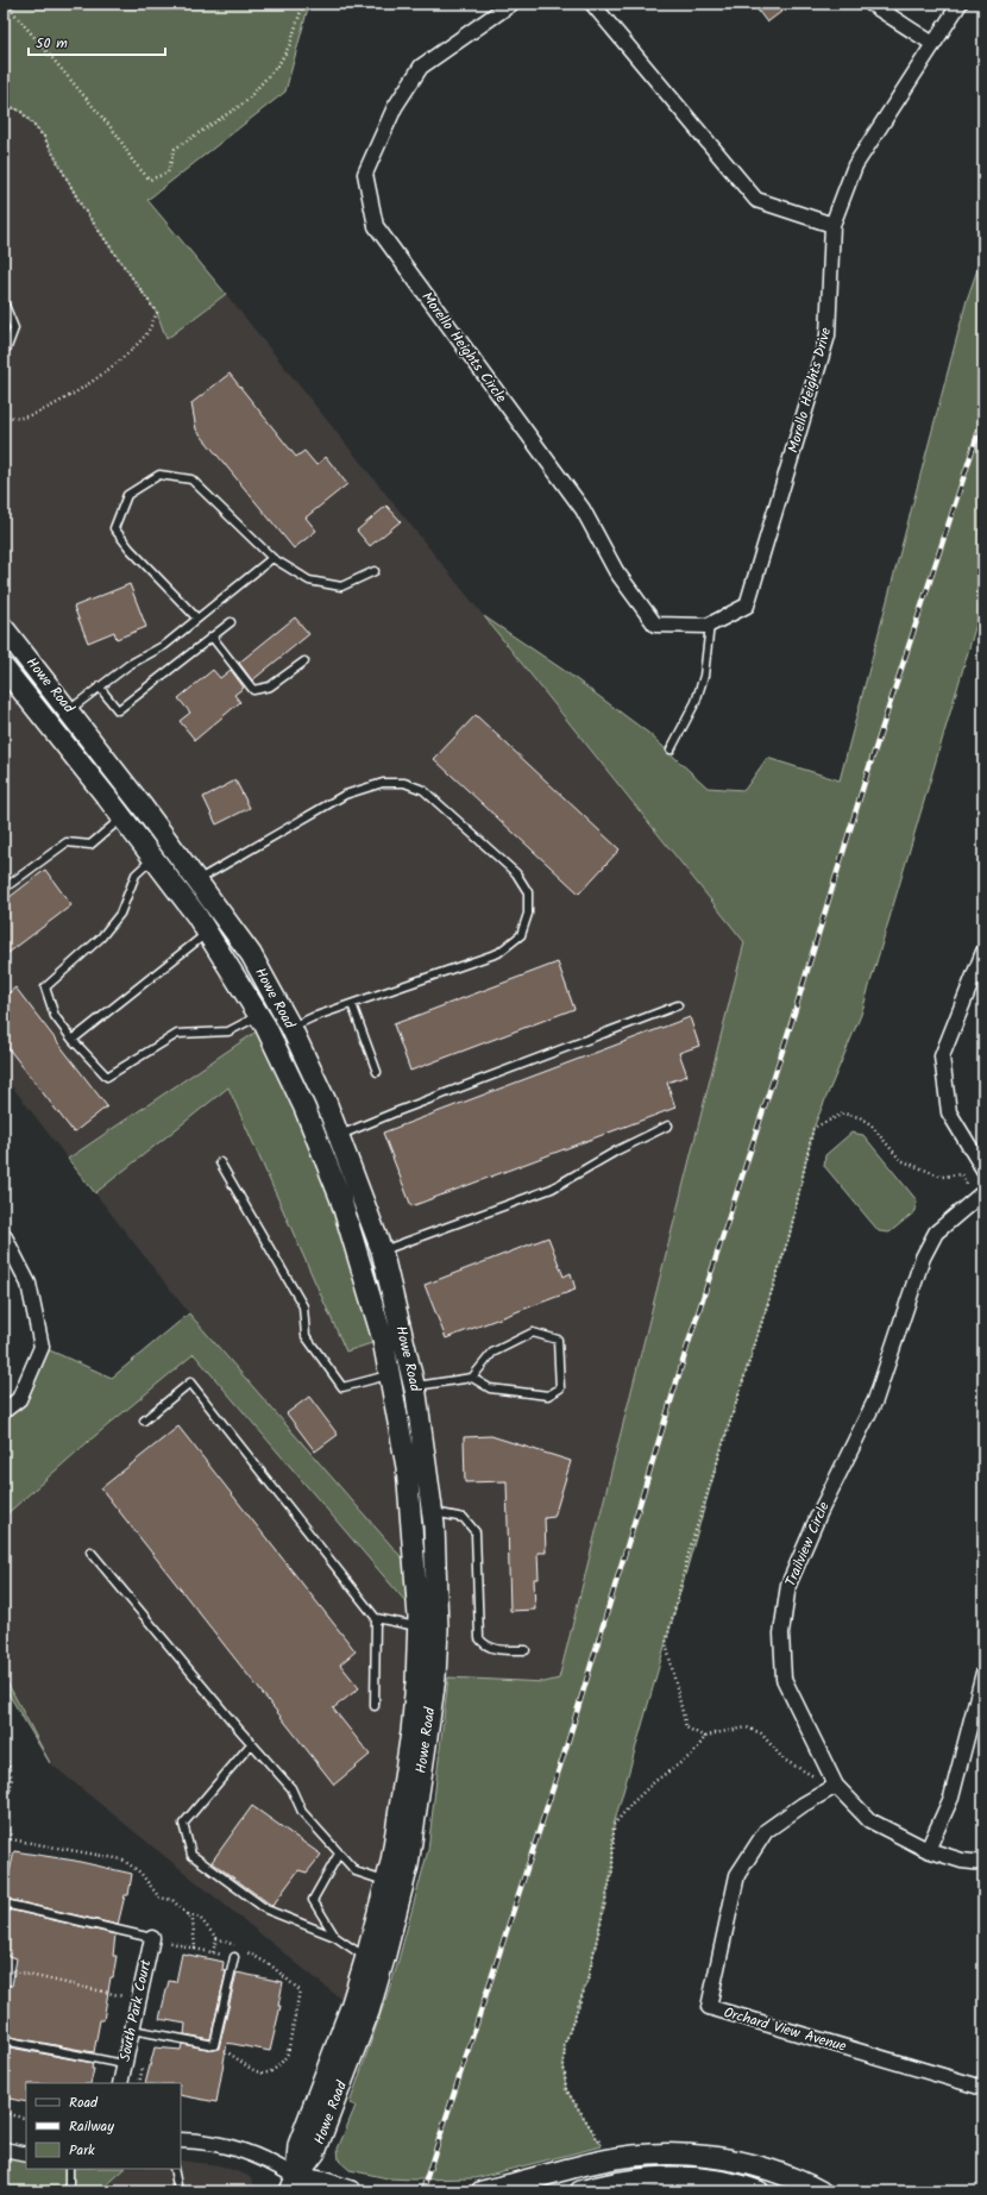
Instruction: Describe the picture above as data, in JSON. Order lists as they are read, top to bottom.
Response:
{
  "streets": {
    "street": [
      "Morello Heights Circle",
      "Morello Heights Drive",
      "Howe Road",
      "Trailview Circle",
      "South Park Court",
      "Orchard View Avenue"
    ]
  },
  "crossings": [
    ["Morello Heights Circle", "Morello Heights Drive"],
    ["Trailview Circle", "Orchard View Avenue"]
  ],
  "legend": ["Road", "Railway", "Park"],
  "scale_bar": "50 m"
}
